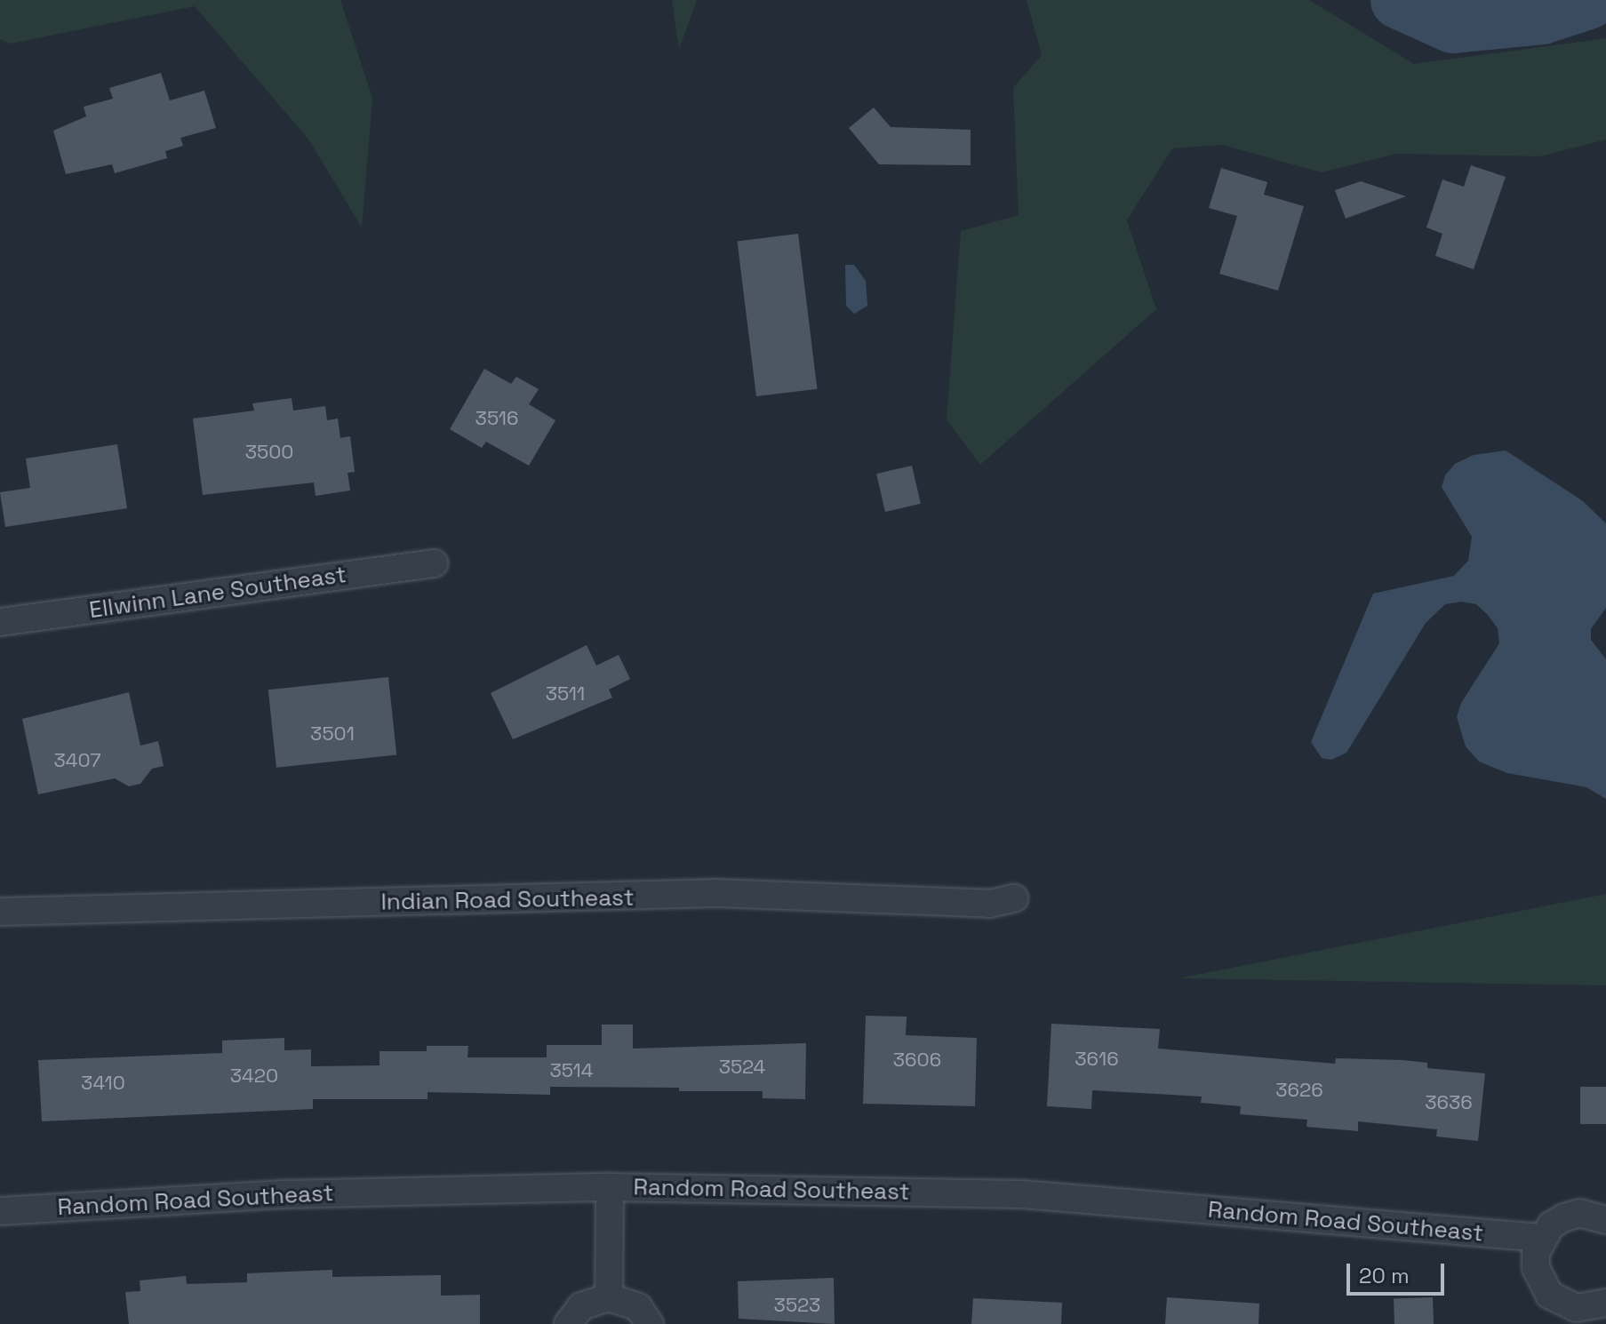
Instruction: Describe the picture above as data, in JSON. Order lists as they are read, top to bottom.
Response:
{
  "streets": {
    "street": ["Ellwinn Lane Southeast", "Indian Road Southeast", "Random Road Southeast"]
  },
  "house_numbers": [
    "3516",
    "3500",
    "3511",
    "3501",
    "3407",
    "3616",
    "3606",
    "3524",
    "3514",
    "3420",
    "3410",
    "3626",
    "3636",
    "3523"
  ],
  "scale_bar": "20 m"
}
